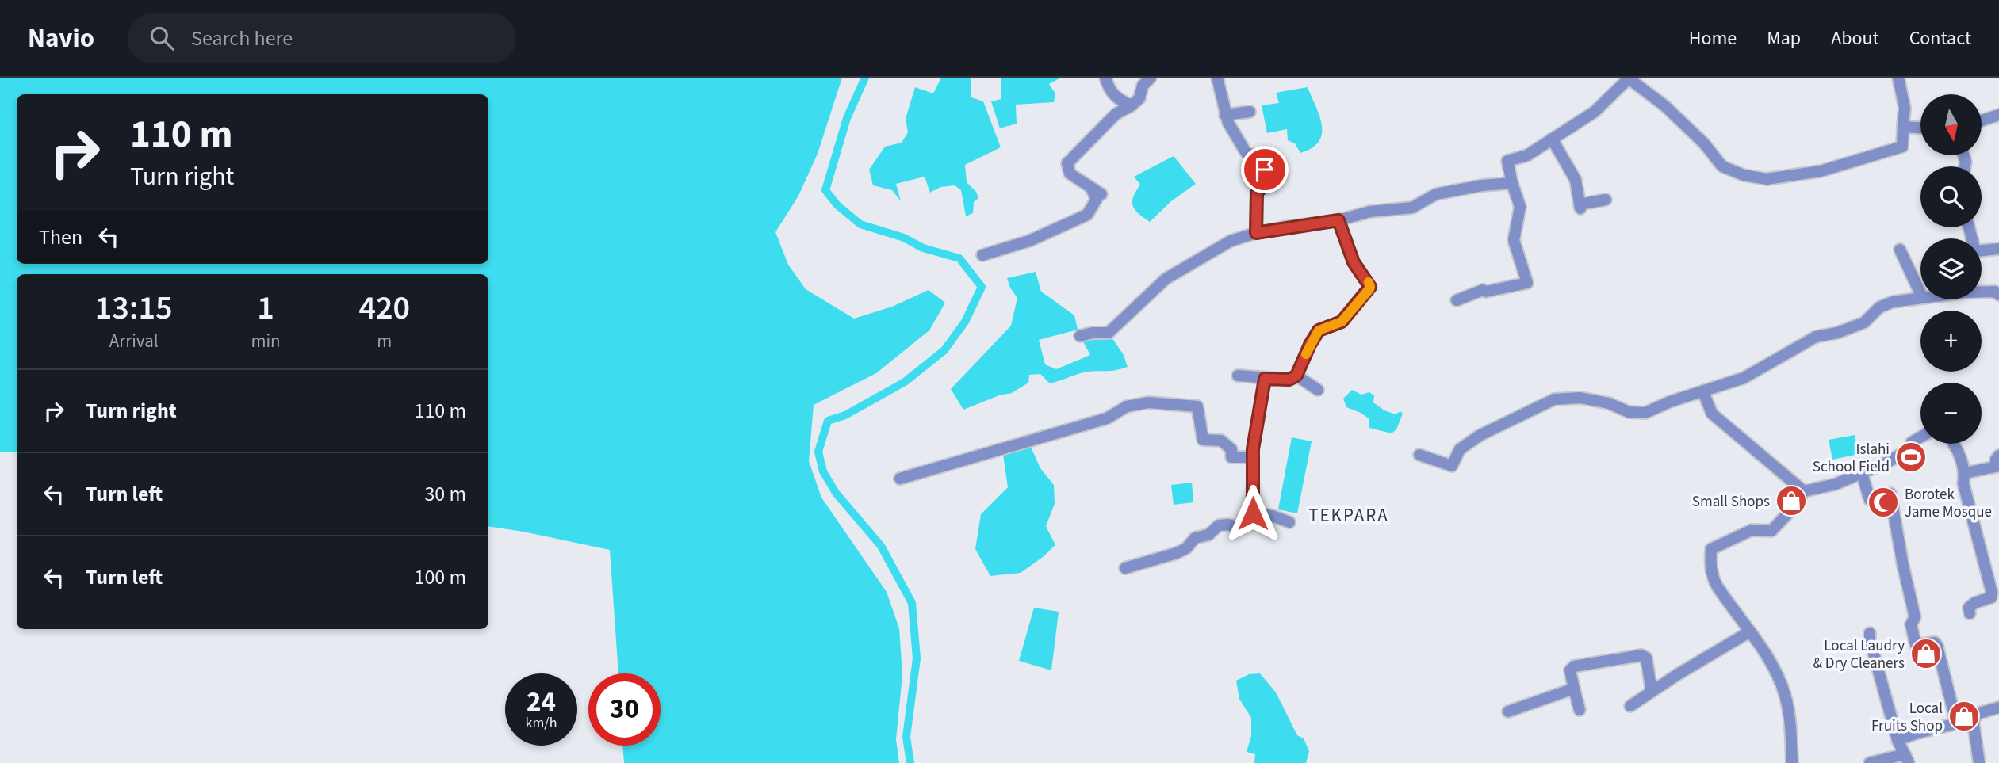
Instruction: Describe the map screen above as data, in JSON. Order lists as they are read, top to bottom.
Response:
{
  "districts": ["TEKPARA"],
  "places": {
    "sports": ["Islahi School Field"],
    "shop": ["Small Shops", "Local Laudry & Dry Cleaners", "Local Fruits Shop"],
    "mosque": ["Borotek Jame Mosque"]
  },
  "north": "bottom",
  "page": {
    "header": "Navio",
    "search": "Search here",
    "nav": [
      "Home",
      "Map",
      "About",
      "Contact"
    ],
    "map_buttons": ["+", "−"],
    "turn": ["110 m", "Turn right"],
    "then": "Then",
    "eta": [
      "13:15",
      "Arrival",
      "1",
      "min",
      "420",
      "m"
    ],
    "list": [
      {
        "name": "Turn right",
        "value": "110 m"
      },
      {
        "name": "Turn left",
        "value": "30 m"
      },
      {
        "name": "Turn left",
        "value": "100 m"
      }
    ],
    "speed": "24 km/h",
    "limit": "30"
  }
}
